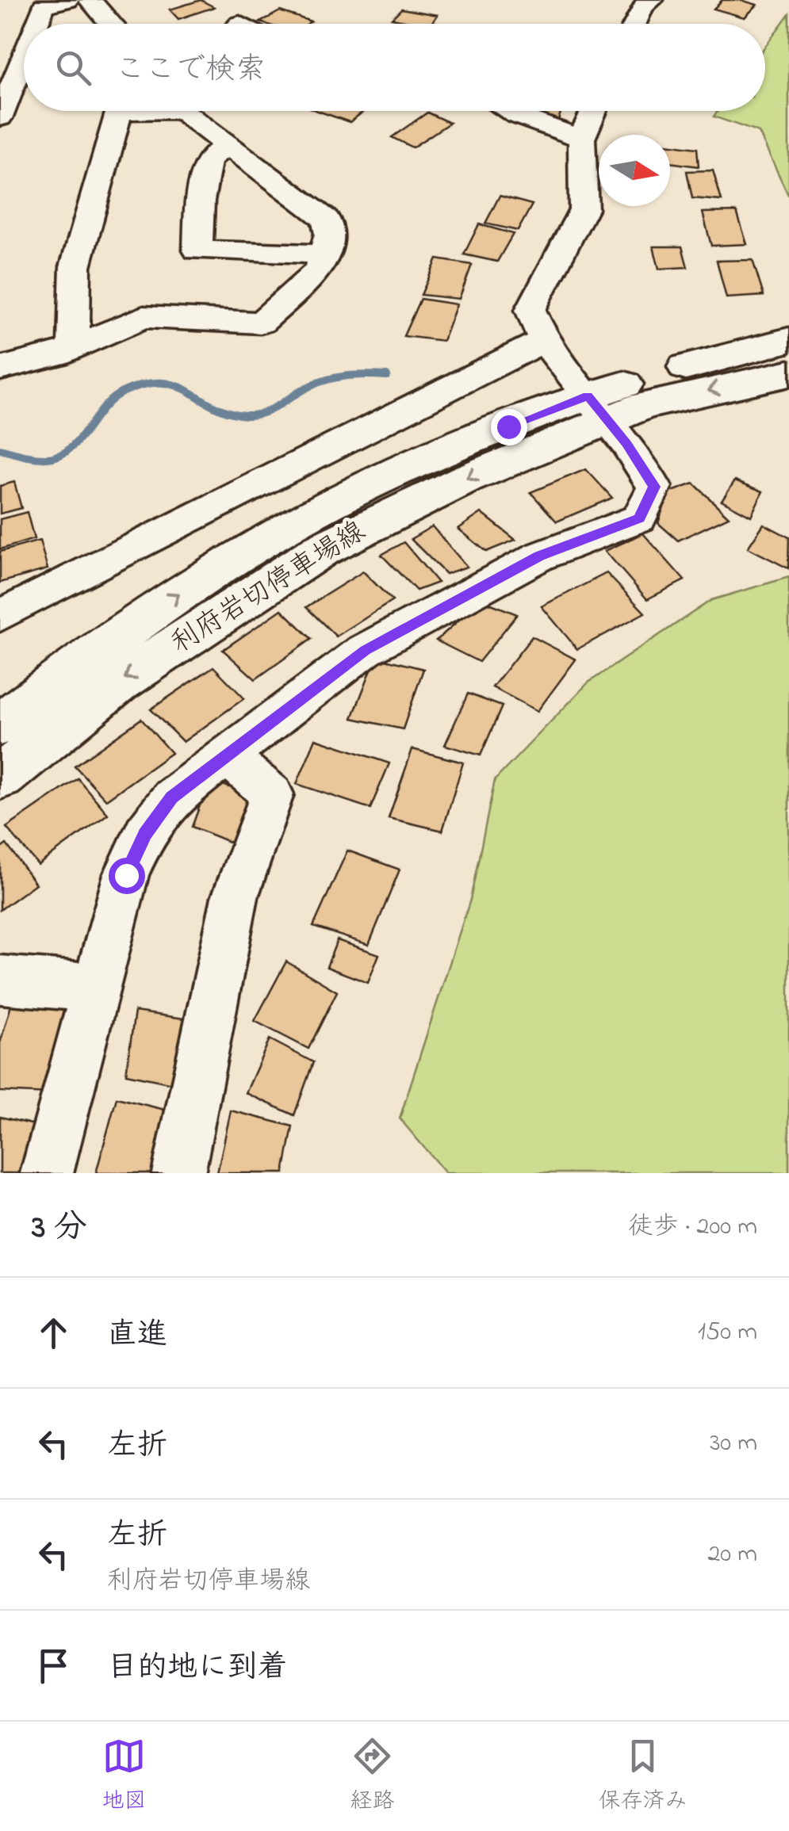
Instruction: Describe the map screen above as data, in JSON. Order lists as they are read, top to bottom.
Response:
{
  "streets": {
    "main road": ["利府岩切停車場線"]
  },
  "north": "right",
  "page": {
    "search": "ここで検索",
    "heading": ["3 分", "徒歩 · 200 m"],
    "list": [
      ["直進", "150 m"],
      ["左折", "30 m"],
      ["左折", "利府岩切停車場線", "20 m"],
      "目的地に到着"
    ],
    "nav": ["地図", "経路", "保存済み"]
  }
}
